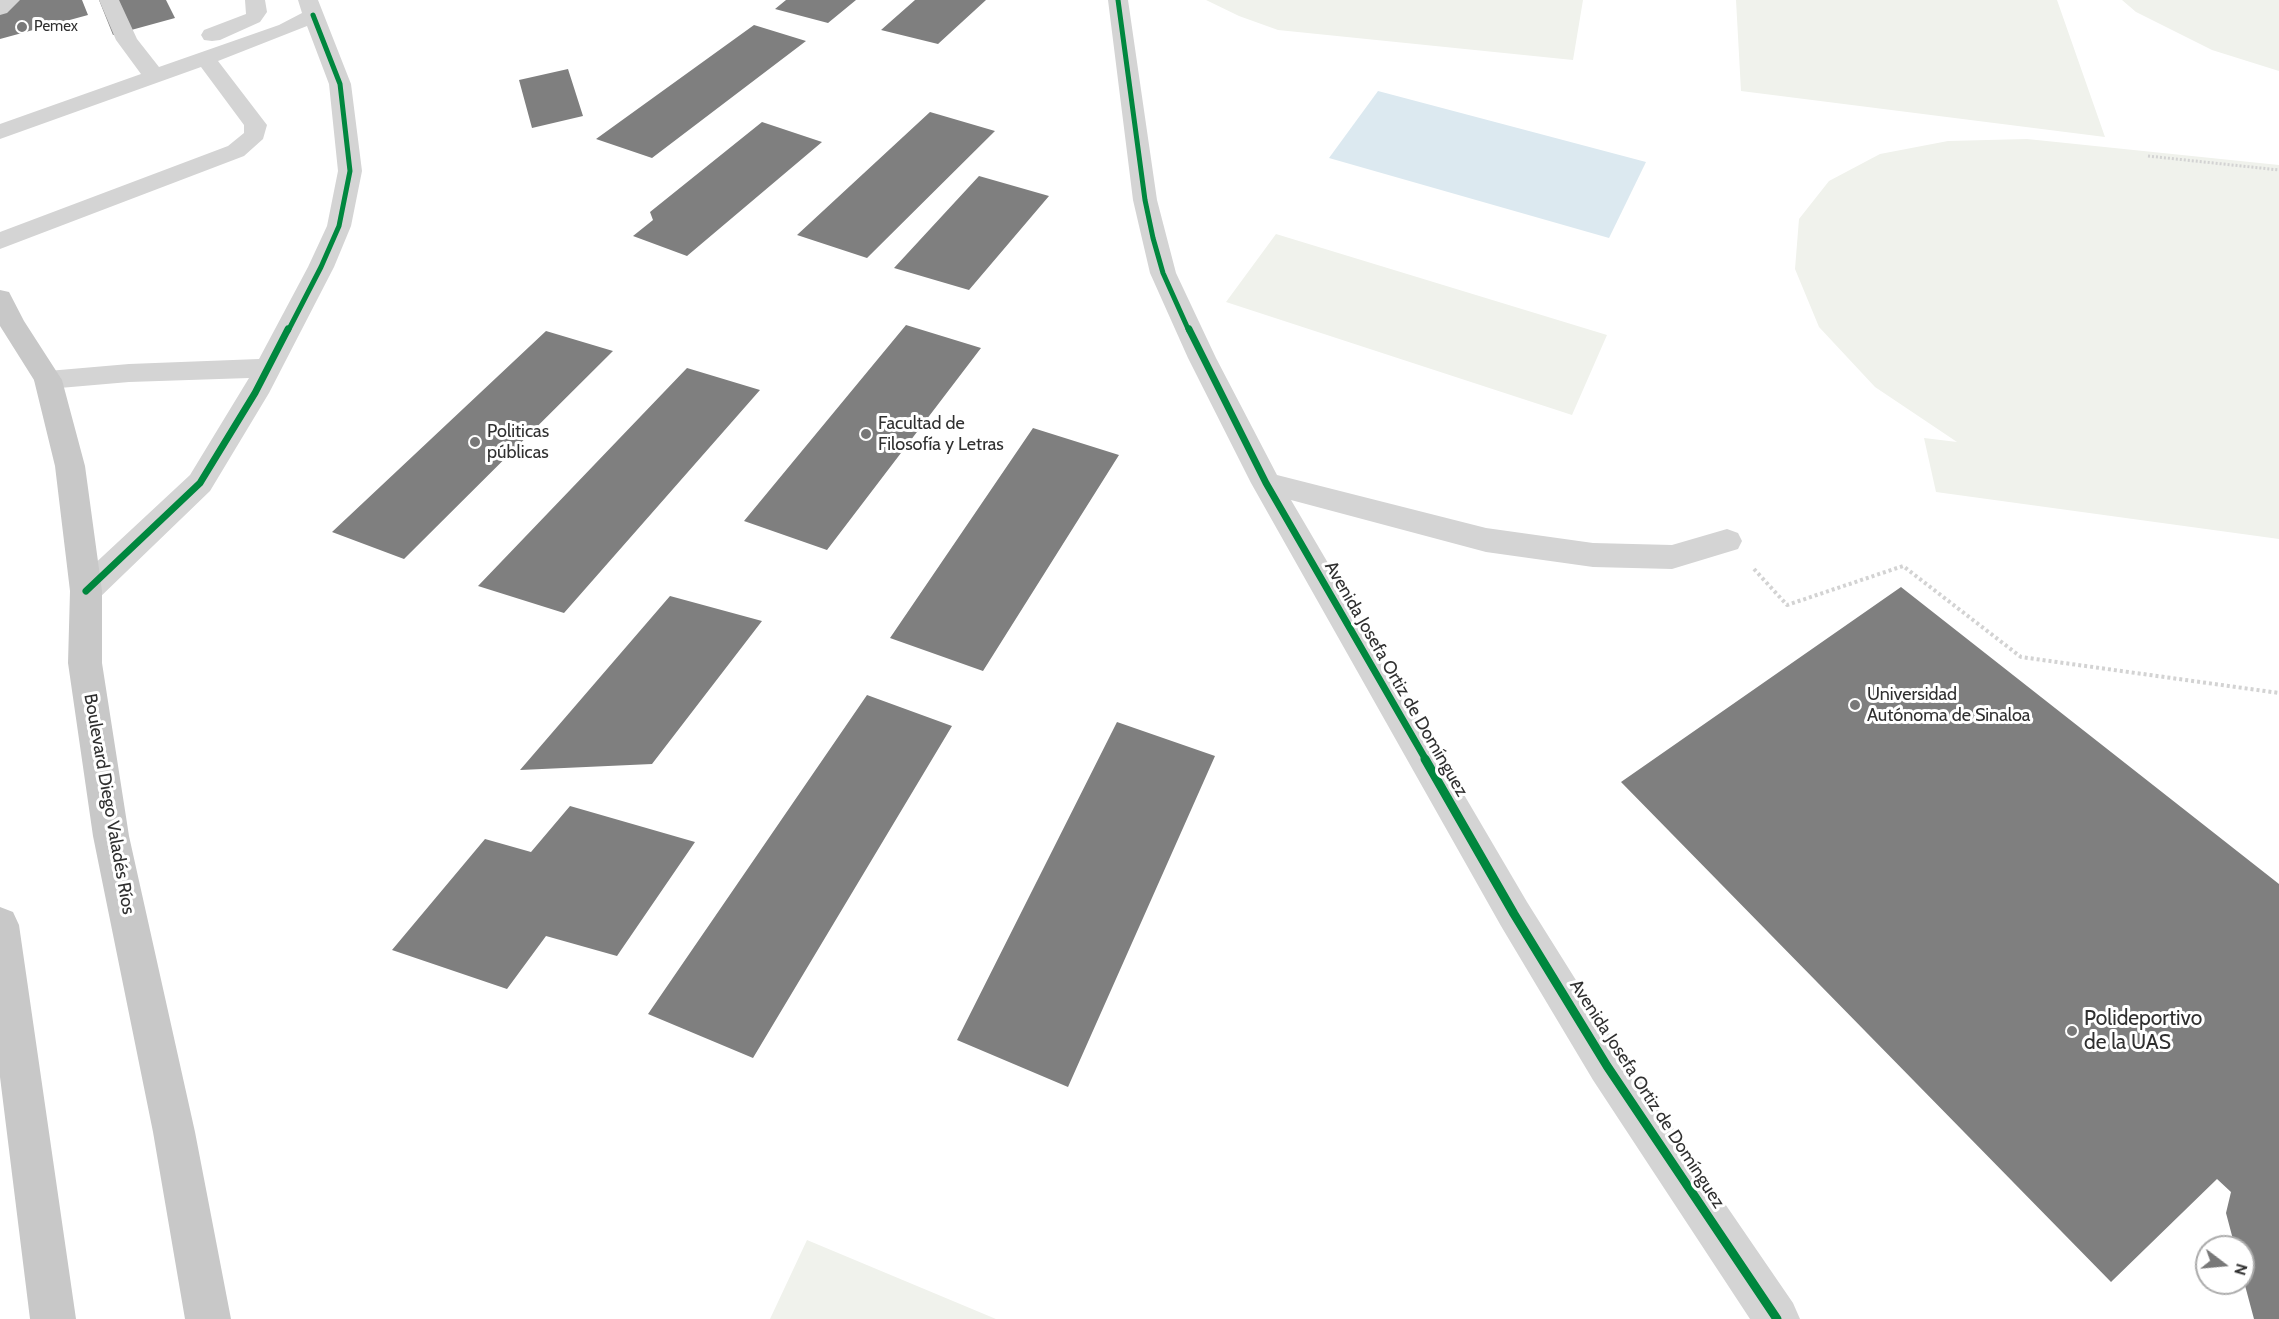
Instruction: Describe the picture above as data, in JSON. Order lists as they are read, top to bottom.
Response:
{
  "streets": {
    "main road": ["Boulevard Diego Valadés Ríos"],
    "street": ["Avenida Josefa Ortiz de Domínguez"]
  },
  "places": [
    "Pemex",
    "Facultad de Filosofía y Letras",
    "Politicas públicas",
    "Universidad Autónoma de Sinaloa",
    "Polideportivo de la UAS"
  ],
  "north": "right"
}
